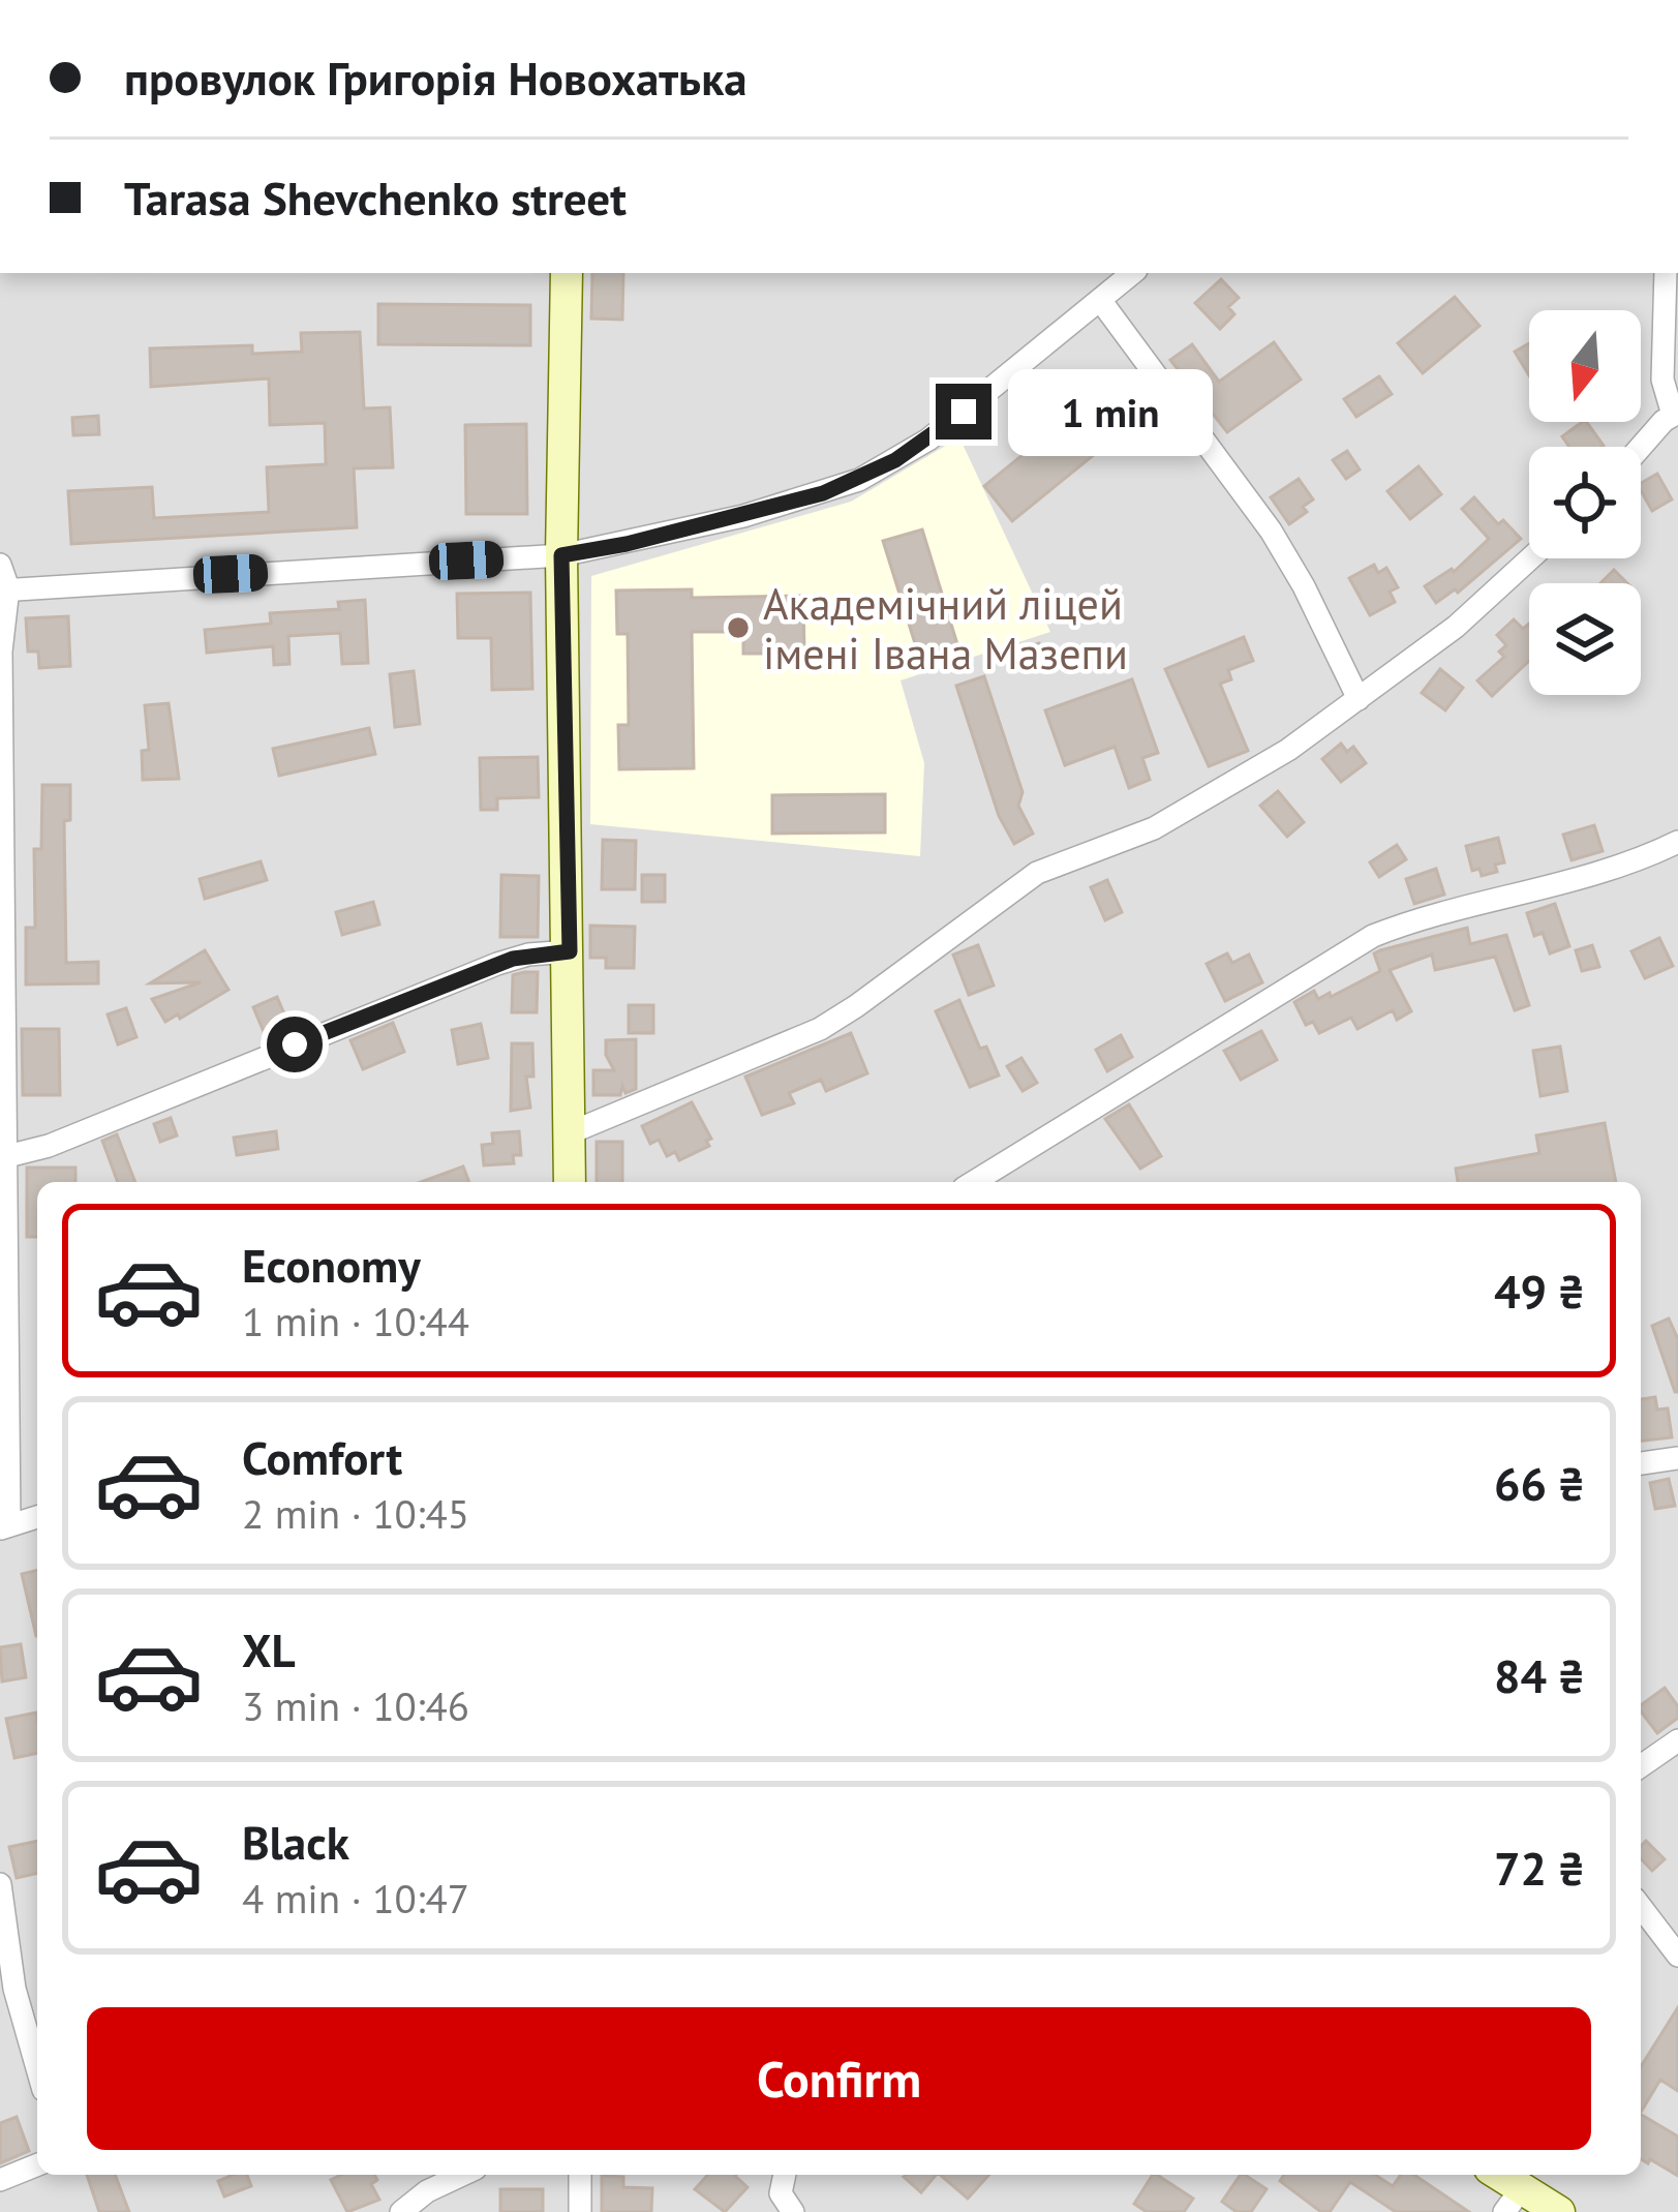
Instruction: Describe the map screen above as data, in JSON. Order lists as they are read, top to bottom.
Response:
{
  "places": ["Академічний ліцей імені Івана Мазепи"],
  "north": "bottom",
  "page": {
    "banner": ["провулок Григорія Новохатька", "Tarasa Shevchenko street"],
    "bubble": "1 min",
    "list": [
      {
        "name": "Economy",
        "note": "1 min · 10:44",
        "value": "49 ₴"
      },
      {
        "name": "Comfort",
        "note": "2 min · 10:45",
        "value": "66 ₴"
      },
      {
        "name": "XL",
        "note": "3 min · 10:46",
        "value": "84 ₴"
      },
      {
        "name": "Black",
        "note": "4 min · 10:47",
        "value": "72 ₴"
      }
    ],
    "buttons": "Confirm"
  }
}
